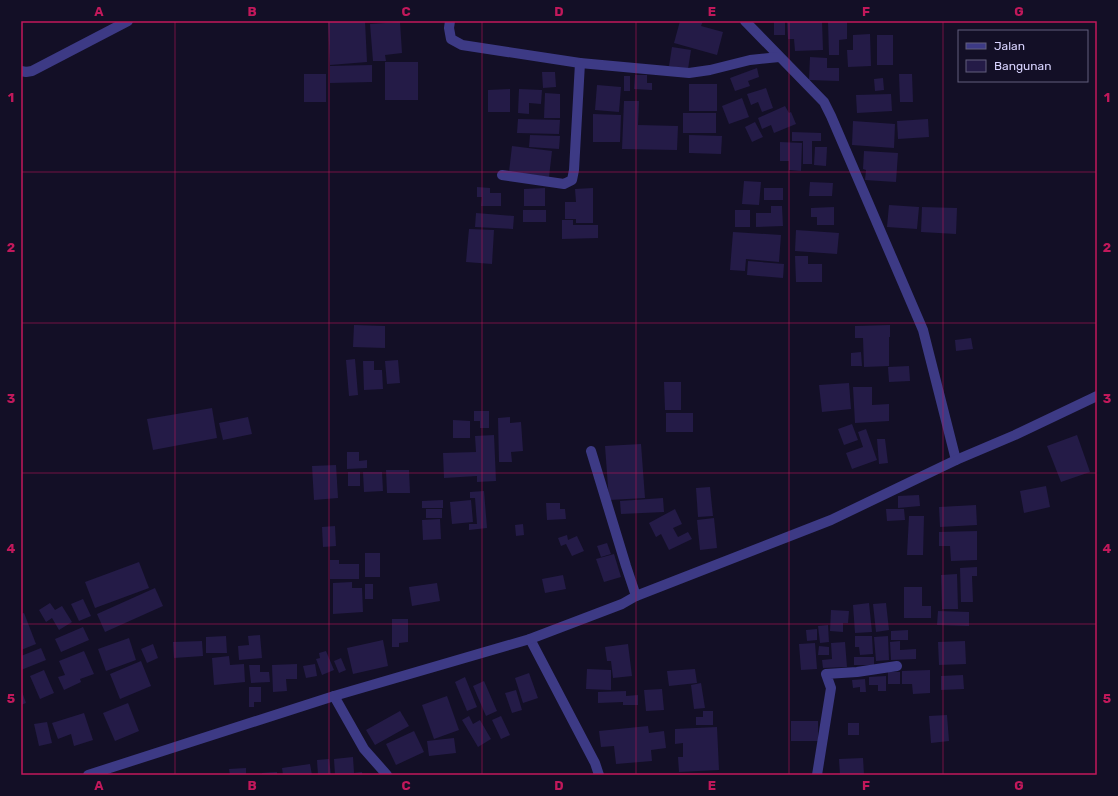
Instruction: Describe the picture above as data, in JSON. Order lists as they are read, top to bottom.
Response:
{
  "legend": ["Jalan", "Bangunan"],
  "grid": {
    "columns": [
      "A",
      "B",
      "C",
      "D",
      "E",
      "F",
      "G"
    ],
    "rows": [
      "1",
      "2",
      "3",
      "4",
      "5"
    ]
  }
}
